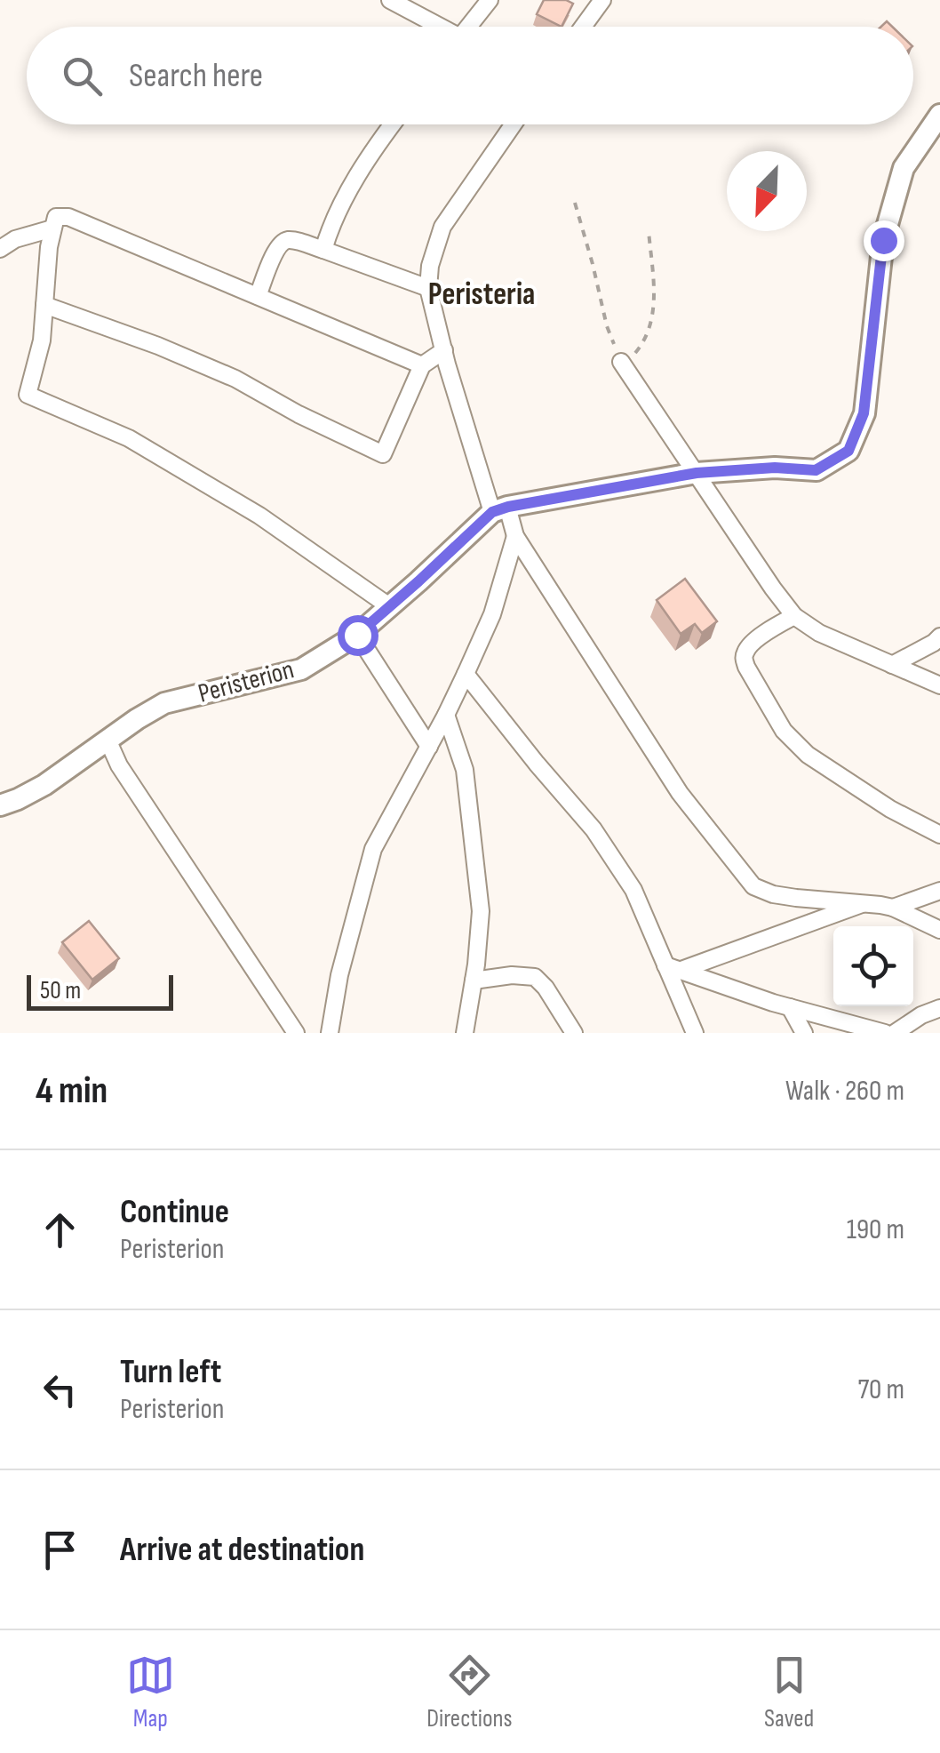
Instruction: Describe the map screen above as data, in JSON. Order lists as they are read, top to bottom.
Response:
{
  "streets": {
    "street": ["Peristerion"]
  },
  "districts": ["Peristeria"],
  "scale_bar": "50 m",
  "north": "bottom left",
  "page": {
    "search": "Search here",
    "scale": "50 m",
    "heading": ["4 min", "Walk · 260 m"],
    "list": [
      ["Continue", "Peristerion", "190 m"],
      ["Turn left", "Peristerion", "70 m"],
      "Arrive at destination"
    ],
    "nav": ["Map", "Directions", "Saved"]
  }
}
